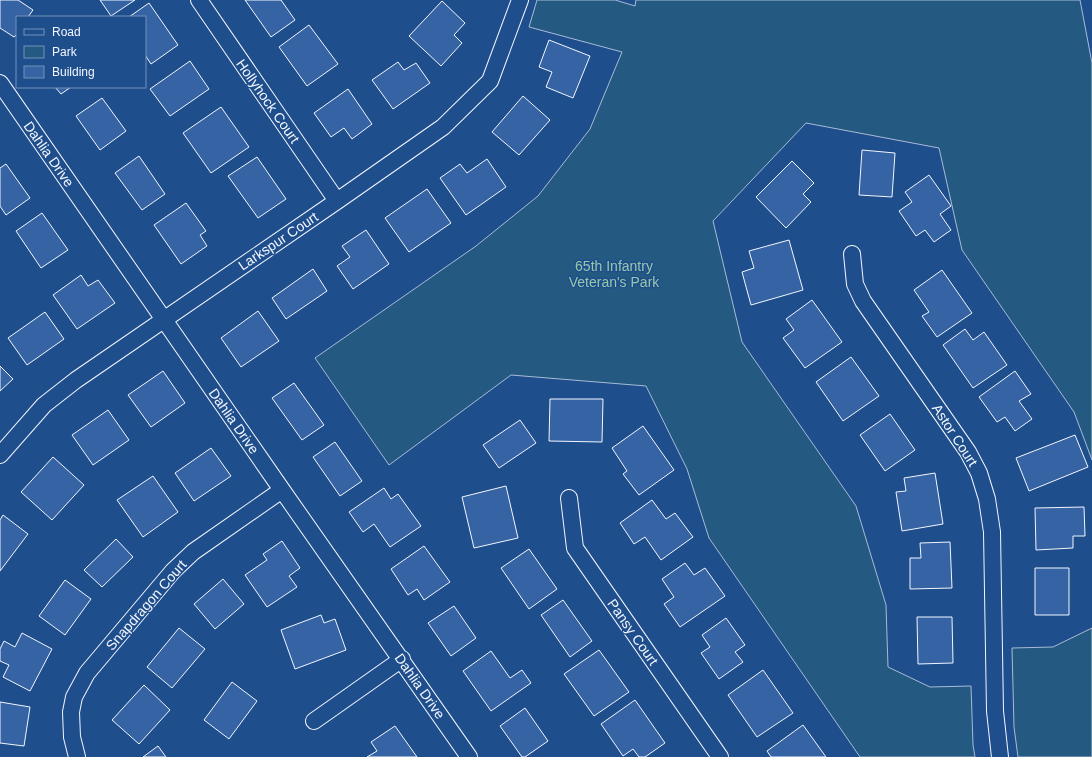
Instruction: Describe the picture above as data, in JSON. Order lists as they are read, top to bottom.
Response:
{
  "streets": {
    "street": [
      "Hollyhock Court",
      "Dahlia Drive",
      "Larkspur Court",
      "Astor Court",
      "Snapdragon Court",
      "Pansy Court"
    ]
  },
  "crossings": [
    ["Hollyhock Court", "Larkspur Court"],
    ["Dahlia Drive", "Larkspur Court"],
    ["Dahlia Drive", "Snapdragon Court"]
  ],
  "parks": ["65th Infantry Veteran's Park"],
  "legend": ["Road", "Park", "Building"]
}
